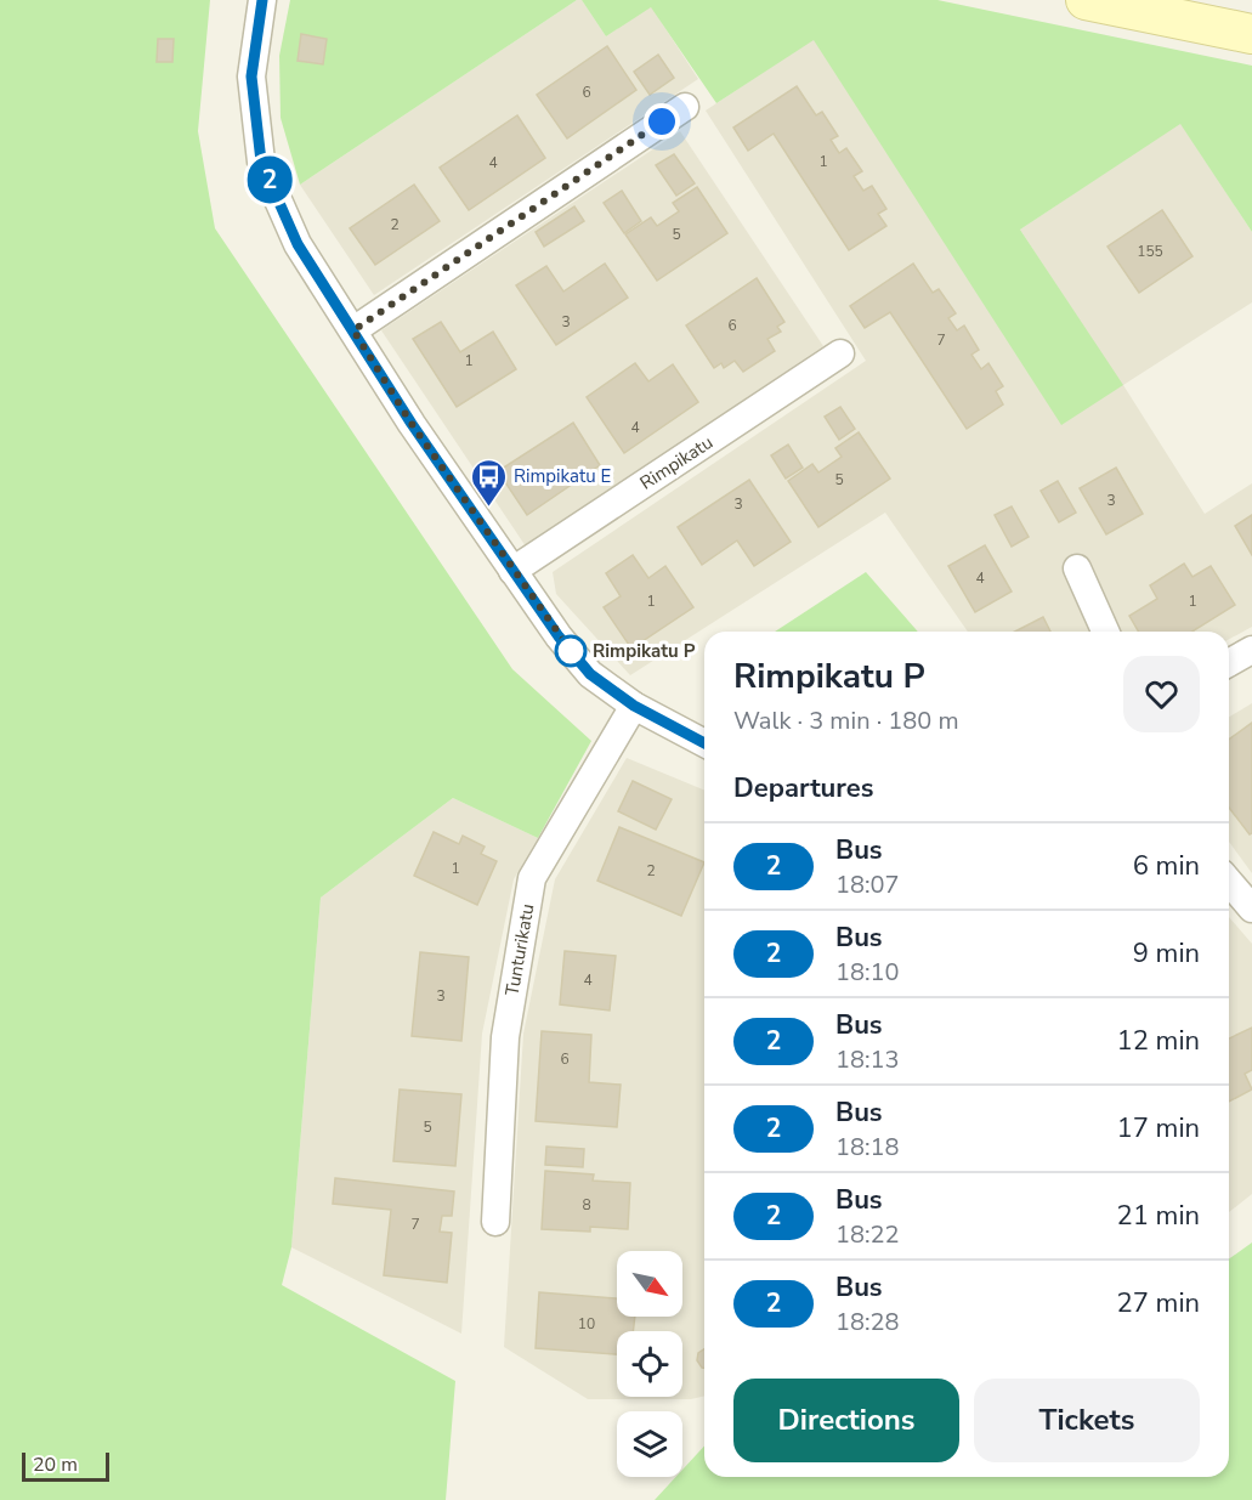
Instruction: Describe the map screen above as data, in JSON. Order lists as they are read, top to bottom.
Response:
{
  "streets": {
    "street": ["Rimpikatu", "Tunturikatu"]
  },
  "places": {
    "bus stop": ["Rimpikatu E"],
    "other": ["Rimpikatu P"]
  },
  "lines": ["bus line 2"],
  "house_numbers": [
    "6",
    "1",
    "4",
    "2",
    "5",
    "155",
    "3",
    "6",
    "7",
    "1",
    "4",
    "5",
    "3",
    "3",
    "4",
    "1",
    "1",
    "1",
    "2",
    "4",
    "3",
    "6",
    "5",
    "8",
    "7",
    "10"
  ],
  "scale_bar": "20 m",
  "north": "bottom right",
  "page": {
    "on_map": "2",
    "heading": [
      ["Rimpikatu P", "Walk · 3 min · 180 m"],
      "Departures"
    ],
    "list": [
      {
        "mark": "2",
        "name": "Bus",
        "note": "18:07",
        "value": "6 min"
      },
      {
        "mark": "2",
        "name": "Bus",
        "note": "18:10",
        "value": "9 min"
      },
      {
        "mark": "2",
        "name": "Bus",
        "note": "18:13",
        "value": "12 min"
      },
      {
        "mark": "2",
        "name": "Bus",
        "note": "18:18",
        "value": "17 min"
      },
      {
        "mark": "2",
        "name": "Bus",
        "note": "18:22",
        "value": "21 min"
      },
      {
        "mark": "2",
        "name": "Bus",
        "note": "18:28",
        "value": "27 min"
      }
    ],
    "buttons": ["Directions", "Tickets"],
    "scale": "20 m"
  }
}
